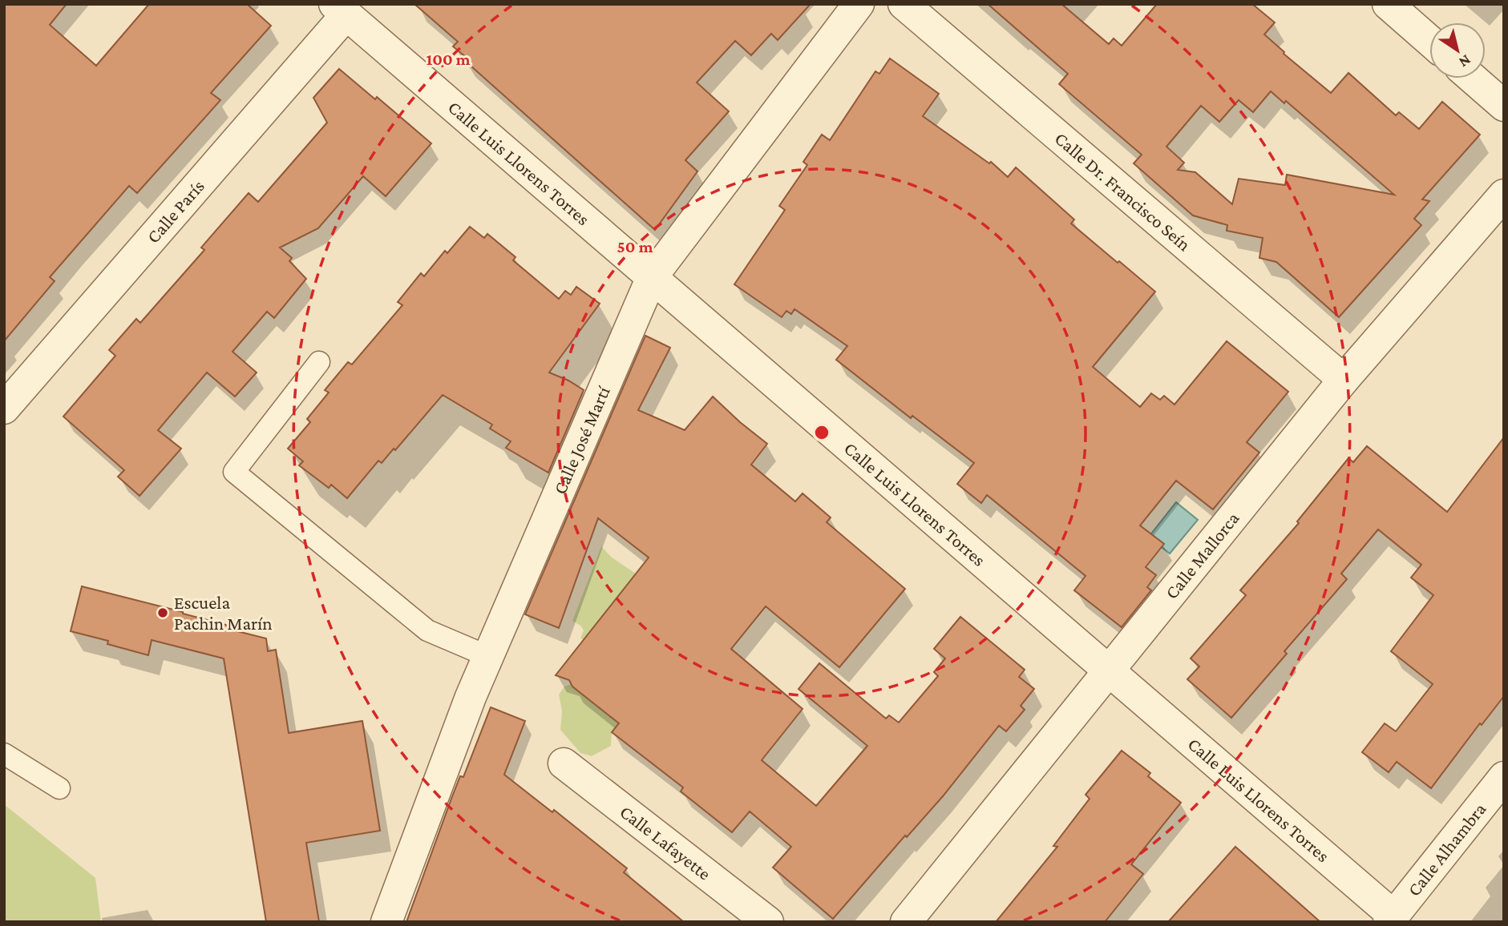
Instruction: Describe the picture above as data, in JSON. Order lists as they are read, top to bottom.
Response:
{
  "streets": {
    "street": [
      "Calle Luis Llorens Torres",
      "Calle Dr. Francisco Seín",
      "Calle París",
      "Calle José Martí",
      "Calle Mallorca",
      "Calle Lafayette",
      "Calle Alhambra"
    ]
  },
  "crossings": [
    ["Calle Luis Llorens Torres", "Calle París"],
    ["Calle Luis Llorens Torres", "Calle José Martí"],
    ["Calle Luis Llorens Torres", "Calle Mallorca"],
    ["Calle Luis Llorens Torres", "Calle Alhambra"],
    ["Calle Dr. Francisco Seín", "Calle Mallorca"]
  ],
  "places": ["Escuela Pachin Marín"],
  "north": "bottom right",
  "rings": ["100 m", "50 m"]
}
